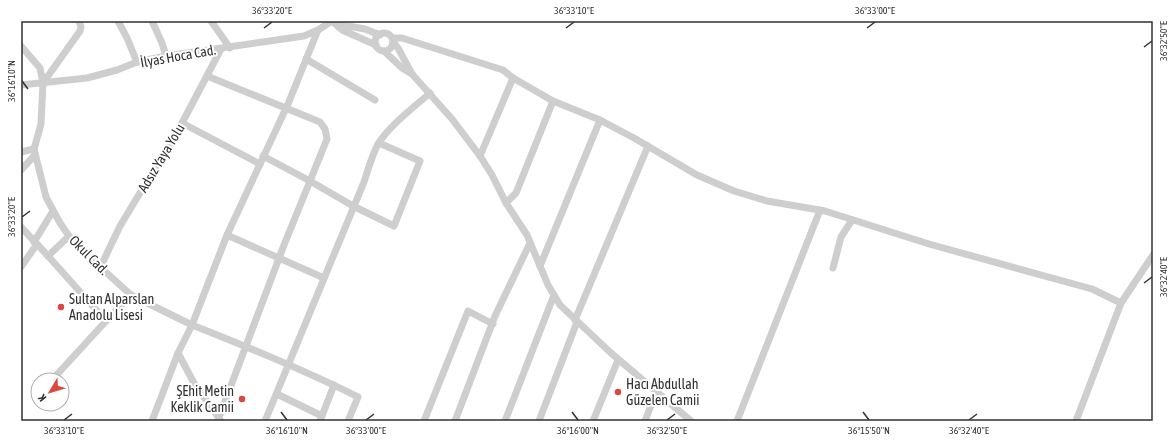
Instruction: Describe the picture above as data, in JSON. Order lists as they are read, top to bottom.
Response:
{
  "streets": {
    "street": ["İlyas Hoca Cad.", "Adsız Yaya Yolu", "Okul Cad."]
  },
  "crossings": [
    ["İlyas Hoca Cad.", "Adsız Yaya Yolu"],
    ["Adsız Yaya Yolu", "Okul Cad."]
  ],
  "places": ["Sultan Alparslan Anadolu Lisesi", "Hacı Abdullah Güzelen Camii", "ŞEhit Metin Keklik Camii"],
  "north": "bottom left",
  "coordinates": [
    "36°33'20\"E",
    "36°33'10\"E",
    "36°33'00\"E",
    "36°32'50\"E",
    "36°16'10\"N",
    "36°32'40\"E",
    "36°16'00\"N",
    "36°15'50\"N"
  ]
}
